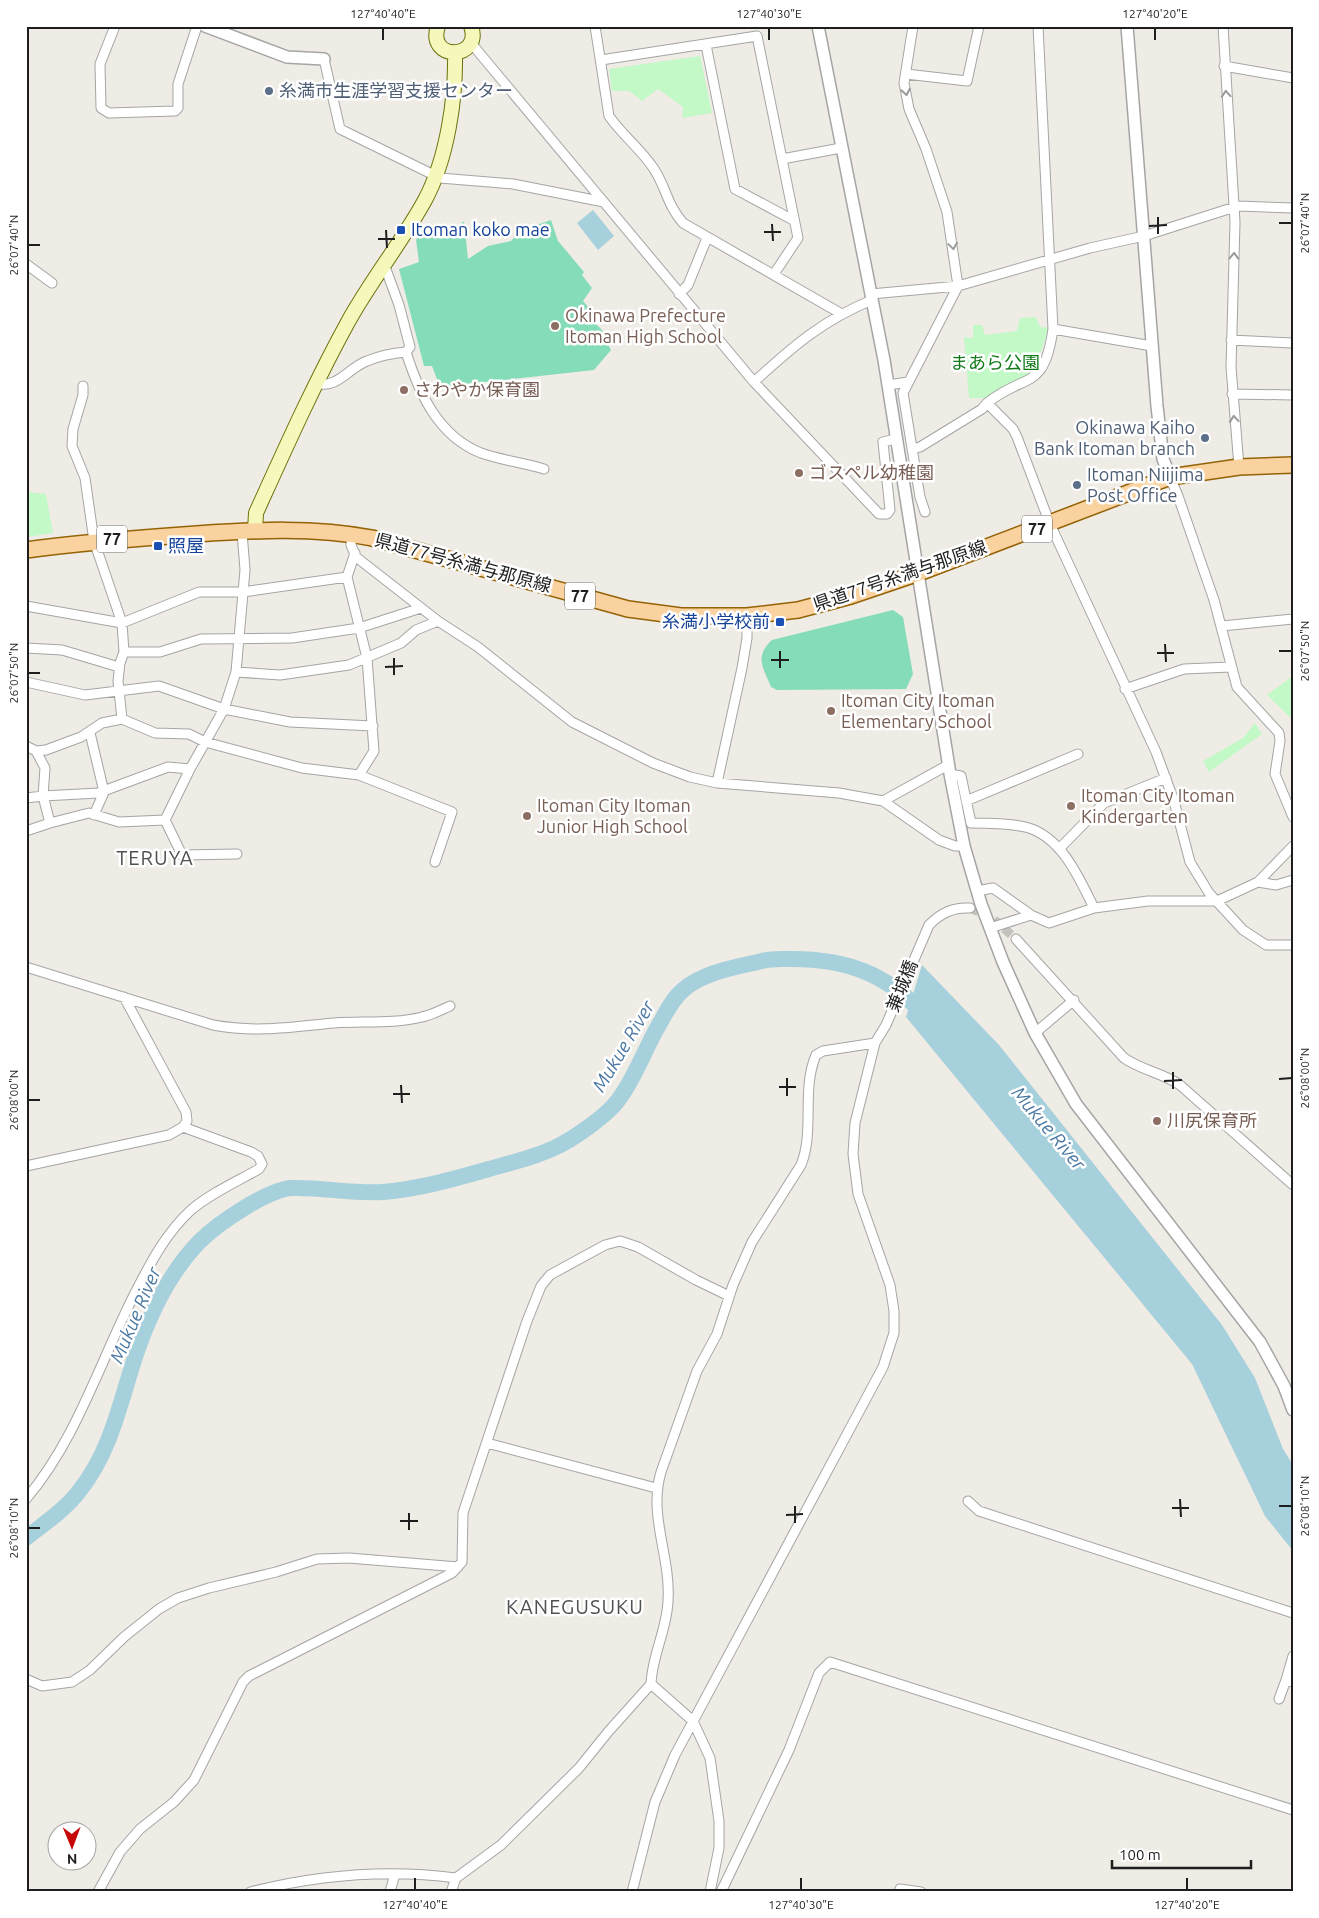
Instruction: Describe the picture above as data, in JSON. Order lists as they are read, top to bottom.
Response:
{
  "streets": {
    "main road": ["77", "県道77号糸満与那原線"],
    "street": ["兼城橋"]
  },
  "districts": ["TERUYA", "KANEGUSUKU"],
  "water": ["Mukue River"],
  "parks": ["まあら公園"],
  "places": {
    "other": [
      "糸満市生涯学習支援センター",
      "Okinawa Prefecture Itoman High School",
      "さわやか保育園",
      "Okinawa Kaiho Bank Itoman branch",
      "ゴスペル幼稚園",
      "Itoman Niijima Post Office",
      "Itoman City Itoman Elementary School",
      "Itoman City Itoman Kindergarten",
      "Itoman City Itoman Junior High School",
      "川尻保育所"
    ],
    "transit": ["Itoman koko mae", "照屋", "糸満小学校前"]
  },
  "scale_bar": "100 m",
  "north": "bottom",
  "coordinates": [
    "127°40'40\"E",
    "127°40'30\"E",
    "127°40'20\"E",
    "26°07'40\"N",
    "26°07'50\"N",
    "26°08'00\"N",
    "26°08'10\"N"
  ]
}
